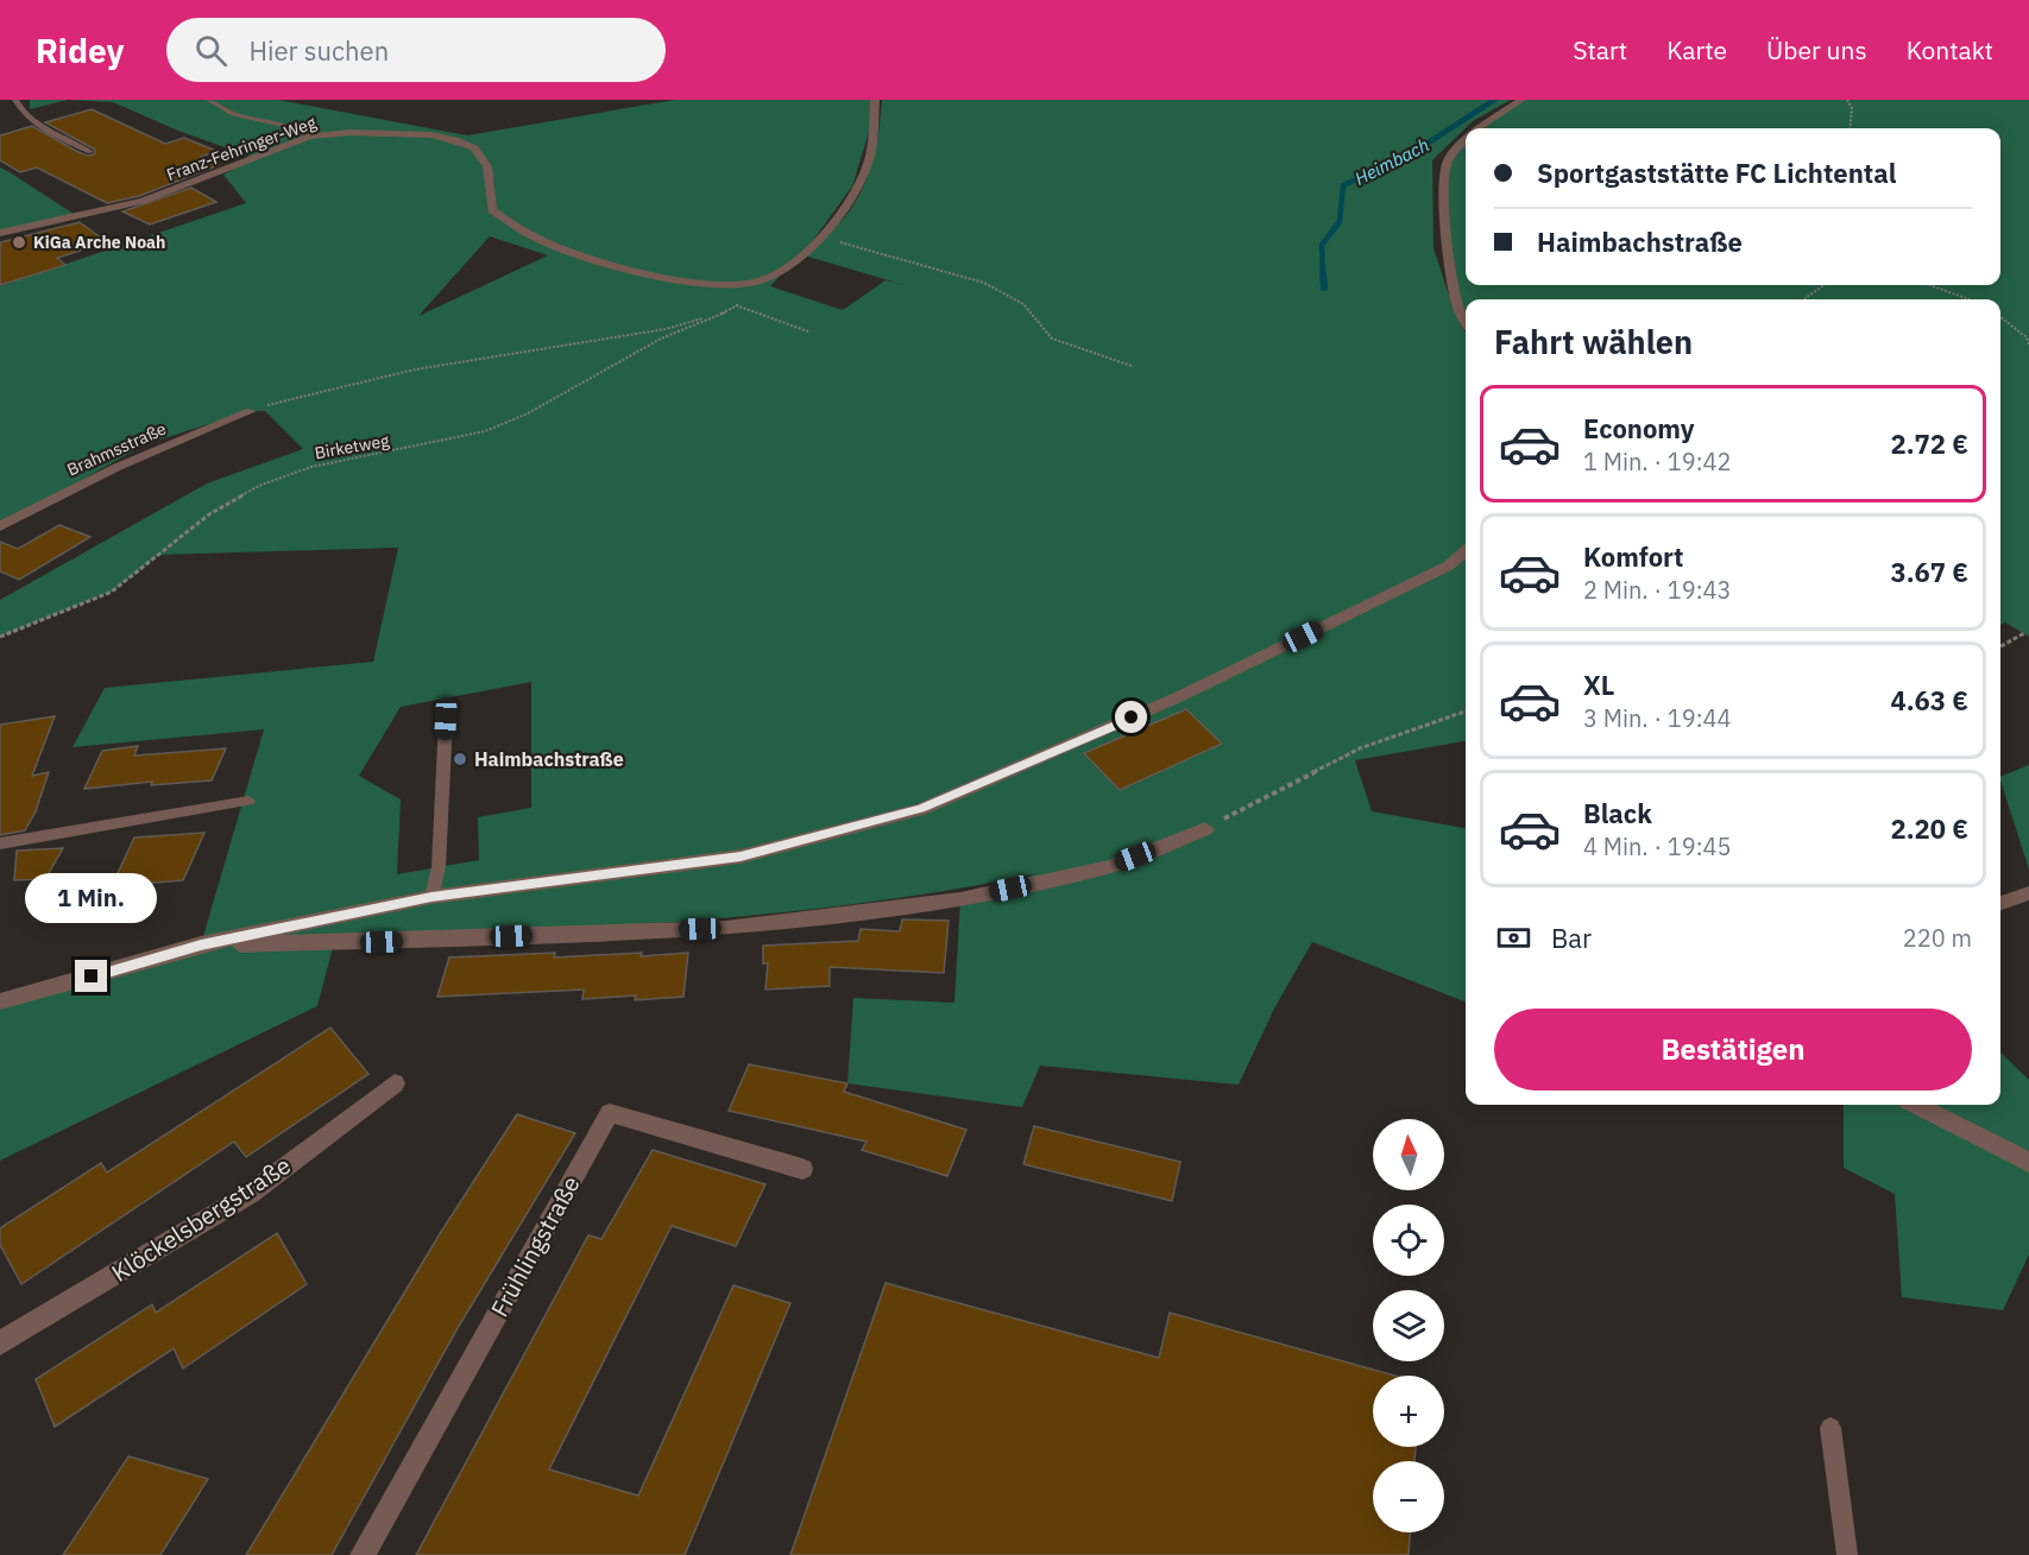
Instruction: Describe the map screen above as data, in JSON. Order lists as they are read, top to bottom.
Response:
{
  "streets": {
    "street": [
      "Franz-Fehringer-Weg",
      "Brahmsstraße",
      "Klöckelsbergstraße",
      "Frühlingstraße"
    ],
    "path": ["Birketweg"]
  },
  "water": ["Heimbach"],
  "places": ["KiGa Arche Noah", "Haimbachstraße"],
  "north": "top",
  "page": {
    "header": "Ridey",
    "search": "Hier suchen",
    "nav": [
      "Start",
      "Karte",
      "Über uns",
      "Kontakt"
    ],
    "banner": ["Sportgaststätte FC Lichtental", "Haimbachstraße"],
    "heading": "Fahrt wählen",
    "list": [
      {
        "name": "Economy",
        "note": "1 Min. · 19:42",
        "value": "2.72 €"
      },
      {
        "name": "Komfort",
        "note": "2 Min. · 19:43",
        "value": "3.67 €"
      },
      {
        "name": "XL",
        "note": "3 Min. · 19:44",
        "value": "4.63 €"
      },
      {
        "name": "Black",
        "note": "4 Min. · 19:45",
        "value": "2.20 €"
      }
    ],
    "bubble": "1 Min.",
    "pay": ["Bar", "220 m"],
    "buttons": "Bestätigen",
    "map_buttons": ["+", "−"]
  }
}
